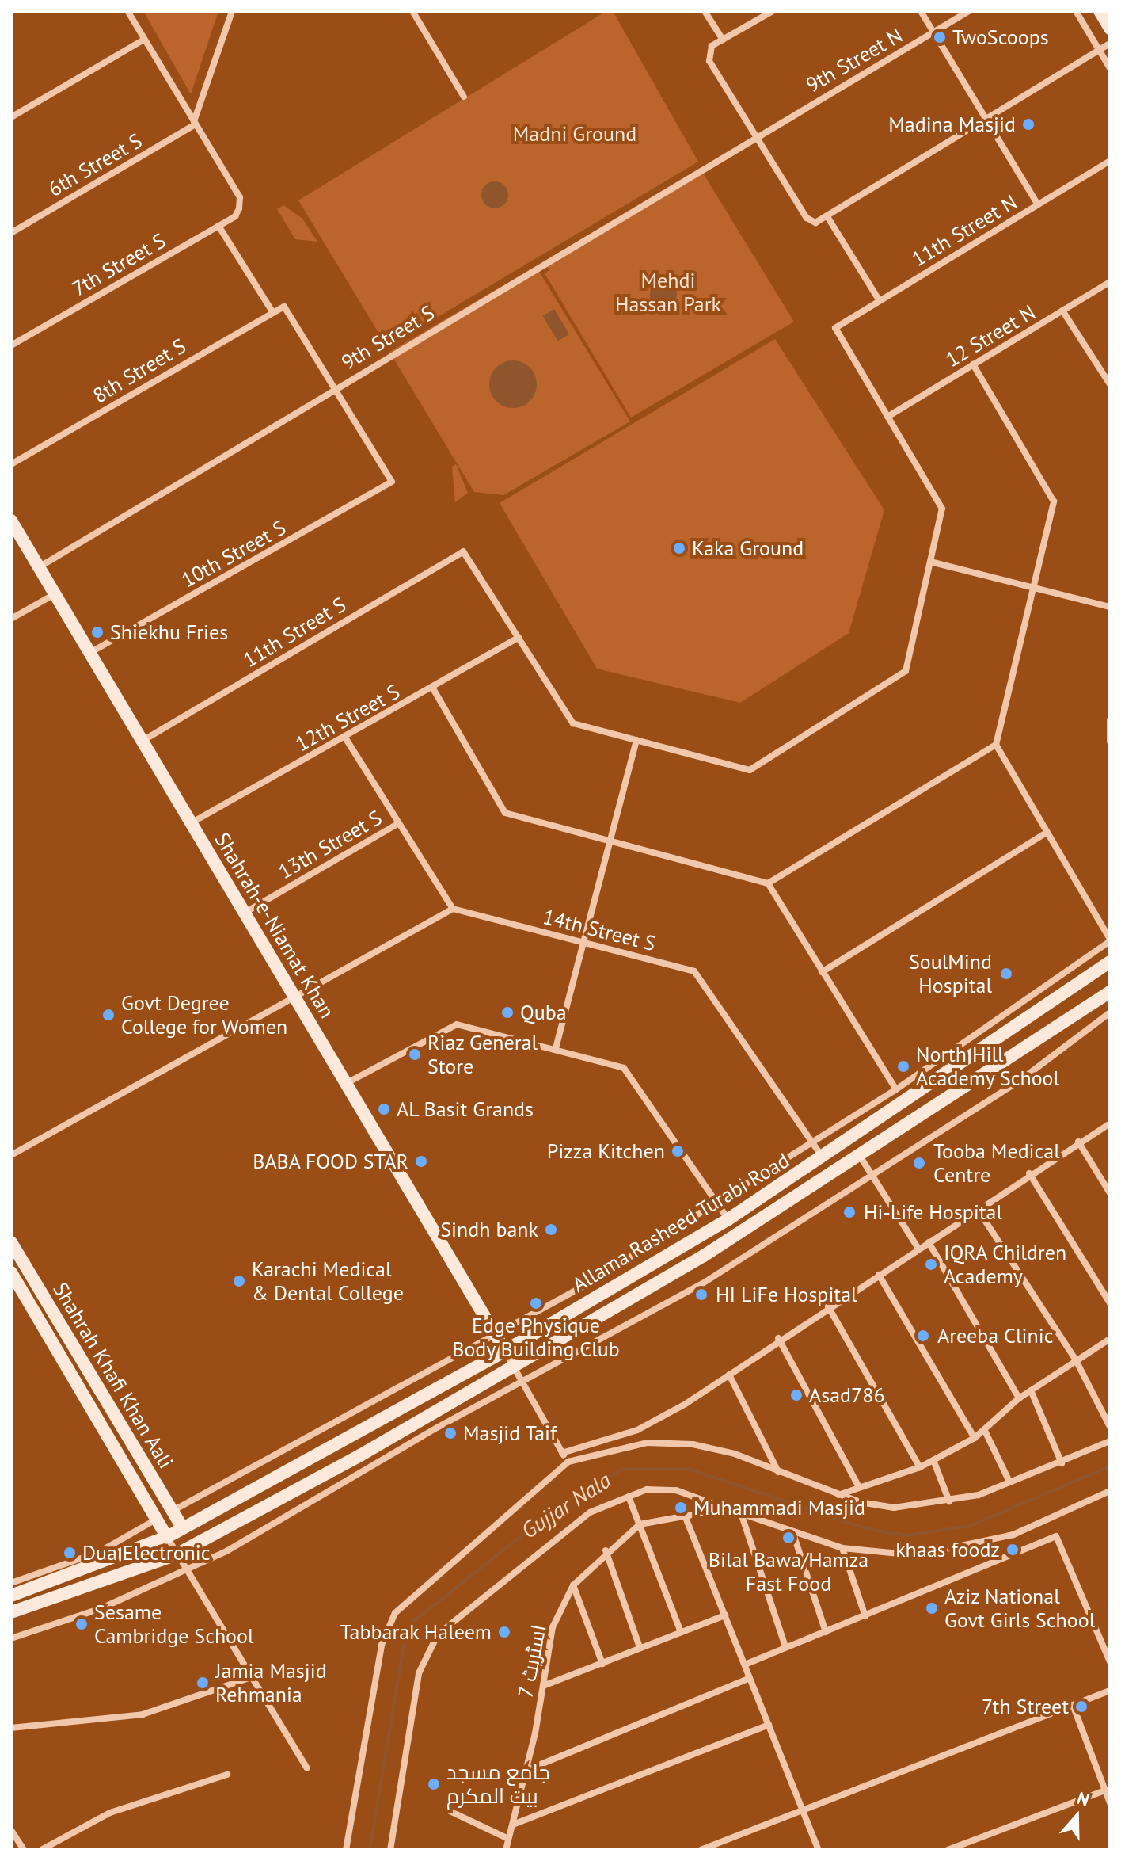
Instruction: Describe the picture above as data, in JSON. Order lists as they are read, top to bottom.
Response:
{
  "streets": {
    "main road": ["Shahrah-e-Niamat Khan", "Allama Rasheed Turabi Road", "Shahrah Khafi Khan Aali"],
    "street": [
      "9th Street N",
      "6th Street S",
      "11th Street N",
      "7th Street S",
      "12 Street N",
      "9th Street S",
      "8th Street S",
      "10th Street S",
      "11th Street S",
      "12th Street S",
      "13th Street S",
      "14th Street S",
      "اسٹریٹ 7"
    ]
  },
  "crossings": [
    ["9th Street N", "9th Street S"],
    ["6th Street S", "7th Street S"],
    ["11th Street N", "12 Street N"],
    ["9th Street S", "8th Street S"],
    ["9th Street S", "10th Street S"],
    ["9th Street S", "Shahrah-e-Niamat Khan"],
    ["8th Street S", "10th Street S"],
    ["10th Street S", "Shahrah-e-Niamat Khan"],
    ["11th Street S", "12th Street S"],
    ["11th Street S", "Shahrah-e-Niamat Khan"],
    ["12th Street S", "Shahrah-e-Niamat Khan"],
    ["13th Street S", "Shahrah-e-Niamat Khan"],
    ["Shahrah-e-Niamat Khan", "Allama Rasheed Turabi Road"],
    ["14th Street S", "Allama Rasheed Turabi Road"],
    ["Allama Rasheed Turabi Road", "Shahrah Khafi Khan Aali"]
  ],
  "water": ["Gujjar Nala"],
  "parks": ["Madni Ground", "Mehdi Hassan Park"],
  "places": [
    "TwoScoops",
    "Madina Masjid",
    "Kaka Ground",
    "Shiekhu Fries",
    "SoulMind Hospital",
    "Quba",
    "Govt Degree College for Women",
    "Riaz General Store",
    "North Hill Academy School",
    "AL Basit Grands",
    "Pizza Kitchen",
    "BABA FOOD STAR",
    "Tooba Medical Centre",
    "Hi-Life Hospital",
    "Sindh bank",
    "IQRA Children Academy",
    "Karachi Medical & Dental College",
    "HI LiFe Hospital",
    "Edge Physique Body Building Club",
    "Areeba Clinic",
    "Asad786",
    "Masjid Taif",
    "Muhammadi Masjid",
    "Bilal Bawa/Hamza Fast Food",
    "khaas foodz",
    "Dua Electronic",
    "Aziz National Govt Girls School",
    "Sesame Cambridge School",
    "Tabbarak Haleem",
    "Jamia Masjid Rehmania",
    "7th Street",
    "جامع مسجد بیت المکرم"
  ],
  "north": "top"
}
